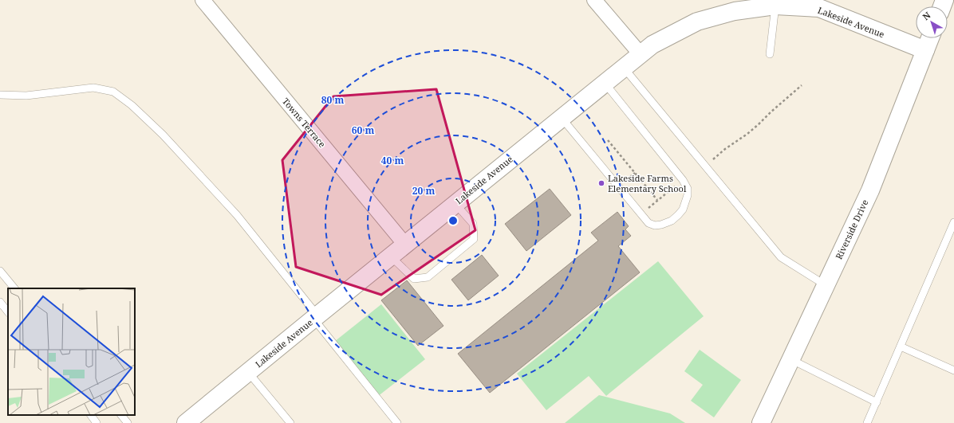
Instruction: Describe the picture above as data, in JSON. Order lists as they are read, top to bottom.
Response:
{
  "streets": {
    "street": ["Lakeside Avenue", "Towns Terrace", "Riverside Drive"]
  },
  "crossings": [
    ["Lakeside Avenue", "Towns Terrace"],
    ["Lakeside Avenue", "Riverside Drive"]
  ],
  "places": ["Lakeside Farms Elementary School"],
  "north": "top left",
  "rings": [
    "80 m",
    "60 m",
    "40 m",
    "20 m"
  ]
}
